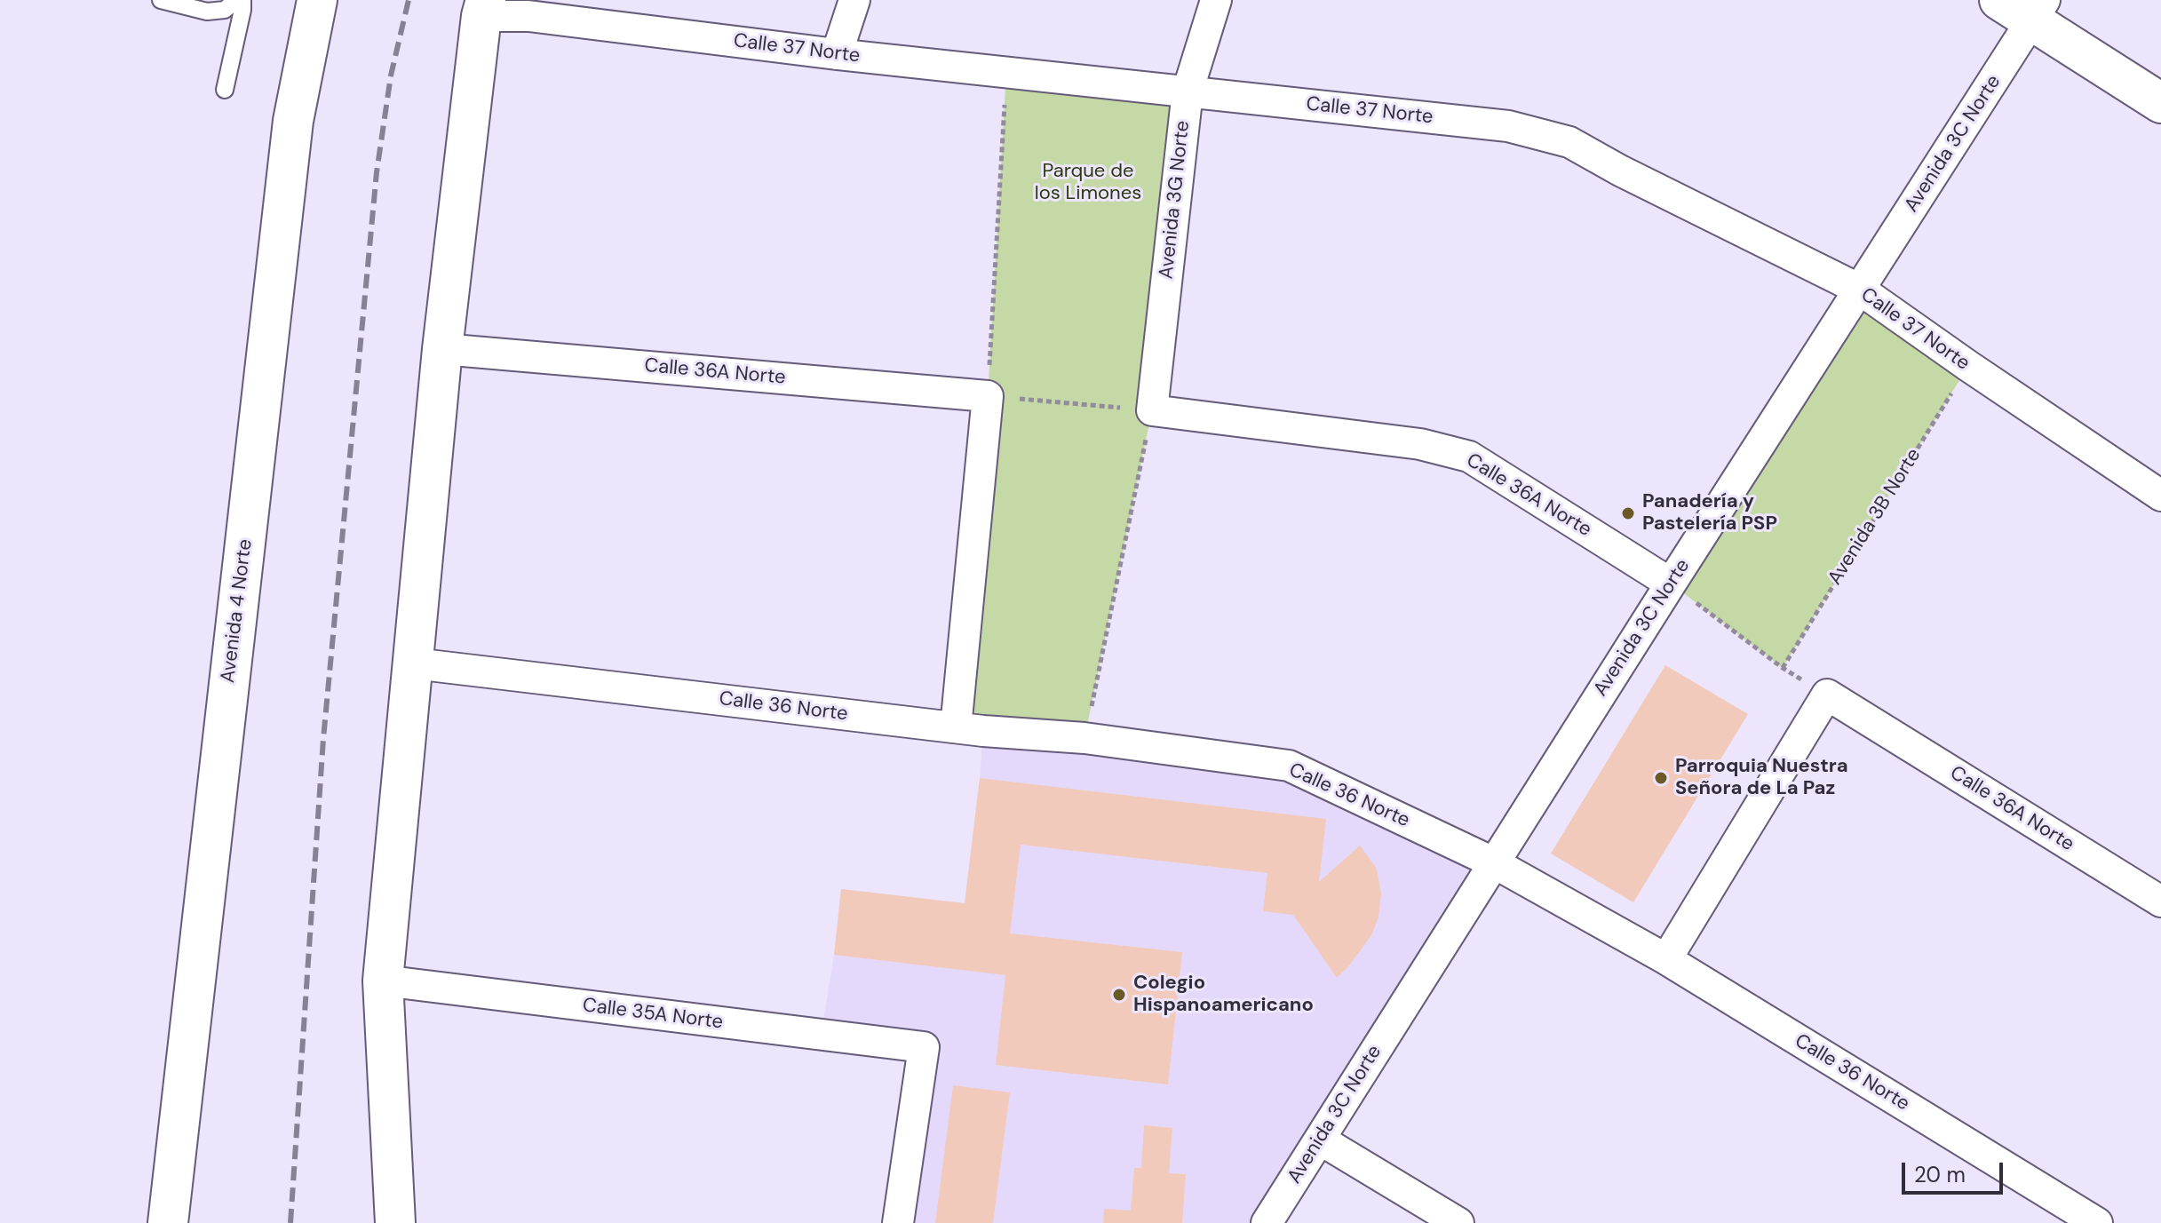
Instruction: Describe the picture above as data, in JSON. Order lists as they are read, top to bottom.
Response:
{
  "streets": {
    "main road": ["Avenida 4 Norte"],
    "street": [
      "Calle 37 Norte",
      "Avenida 3C Norte",
      "Avenida 3G Norte",
      "Calle 36A Norte",
      "Calle 36 Norte",
      "Calle 35A Norte"
    ],
    "path": ["Avenida 3B Norte"]
  },
  "crossings": [
    ["Calle 37 Norte", "Avenida 3C Norte"],
    ["Calle 37 Norte", "Avenida 3G Norte"],
    ["Calle 37 Norte", "Avenida 3B Norte"],
    ["Avenida 3C Norte", "Calle 36A Norte"],
    ["Avenida 3C Norte", "Avenida 3B Norte"],
    ["Avenida 3C Norte", "Calle 36 Norte"],
    ["Avenida 3G Norte", "Calle 36A Norte"],
    ["Calle 36A Norte", "Avenida 3B Norte"],
    ["Calle 36A Norte", "Calle 36 Norte"]
  ],
  "parks": ["Parque de los Limones"],
  "places": ["Panadería y Pastelería PSP", "Parroquia Nuestra Señora de La Paz", "Colegio Hispanoamericano"],
  "scale_bar": "20 m"
}
